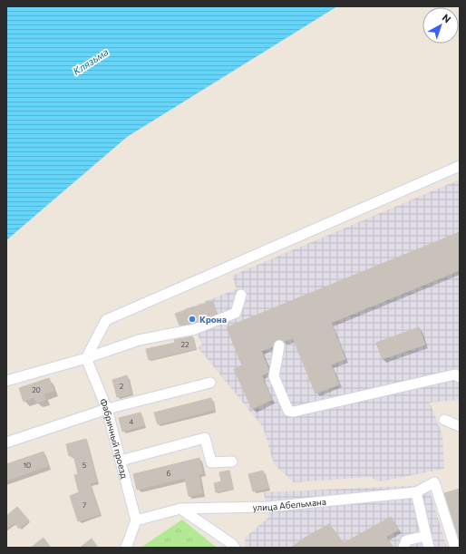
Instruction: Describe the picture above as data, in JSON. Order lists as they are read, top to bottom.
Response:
{
  "streets": {
    "street": ["Фабричный проезд", "улица Абельмана"]
  },
  "crossings": [
    ["Фабричный проезд", "улица Абельмана"]
  ],
  "water": ["Клязьма"],
  "places": ["Крона"],
  "house_numbers": [
    "22",
    "2",
    "20",
    "4",
    "10",
    "5",
    "6",
    "7"
  ],
  "north": "top right"
}
